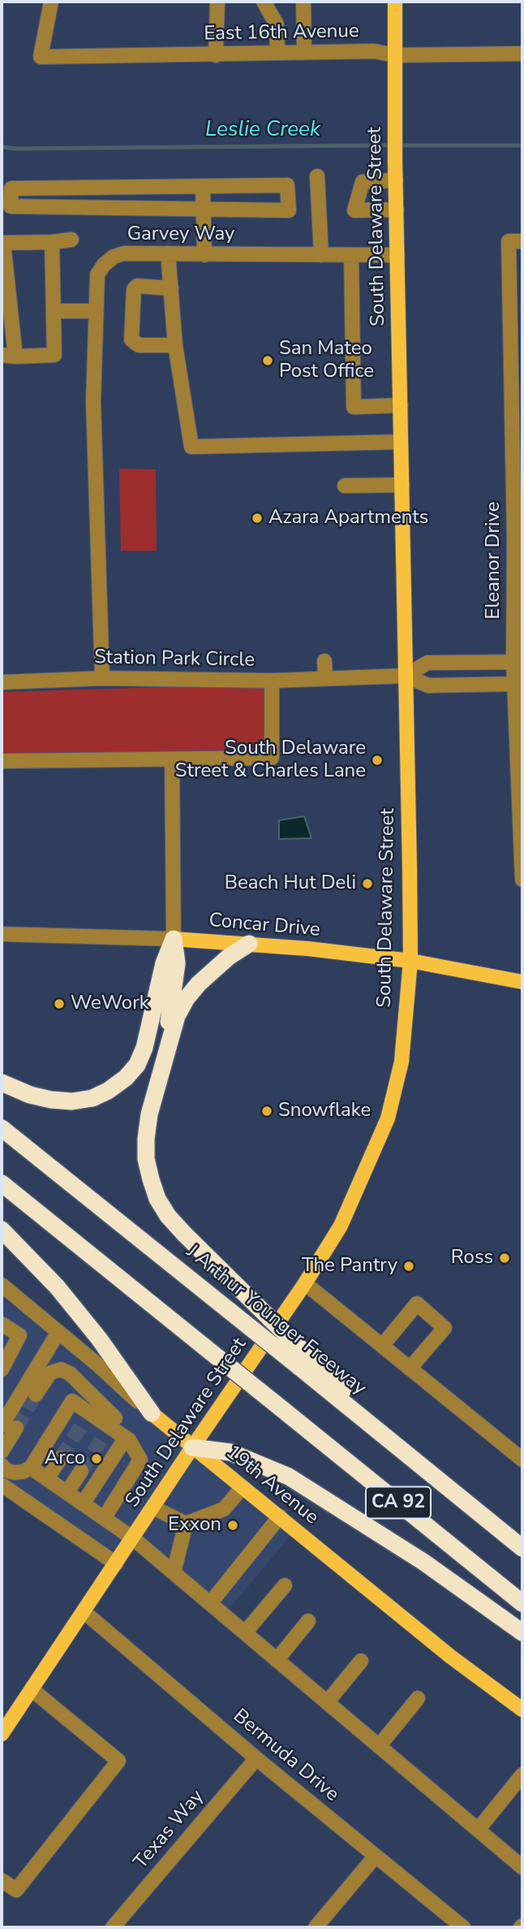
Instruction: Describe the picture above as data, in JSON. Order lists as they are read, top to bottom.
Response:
{
  "streets": {
    "highway": ["J Arthur Younger Freeway", "CA 92"],
    "main road": ["South Delaware Street", "Concar Drive", "19th Avenue"],
    "street": [
      "East 16th Avenue",
      "Garvey Way",
      "Eleanor Drive",
      "Station Park Circle",
      "Bermuda Drive",
      "Texas Way"
    ]
  },
  "crossings": [
    ["East 16th Avenue", "South Delaware Street"],
    ["South Delaware Street", "Garvey Way"],
    ["South Delaware Street", "Concar Drive"],
    ["South Delaware Street", "19th Avenue"],
    ["South Delaware Street", "Bermuda Drive"],
    ["Garvey Way", "Station Park Circle"],
    ["J Arthur Younger Freeway", "CA 92"],
    ["Bermuda Drive", "Texas Way"]
  ],
  "water": ["Leslie Creek"],
  "places": [
    "San Mateo Post Office",
    "Azara Apartments",
    "South Delaware Street & Charles Lane",
    "Beach Hut Deli",
    "WeWork",
    "Snowflake",
    "Ross",
    "The Pantry",
    "Arco",
    "Exxon"
  ]
}
